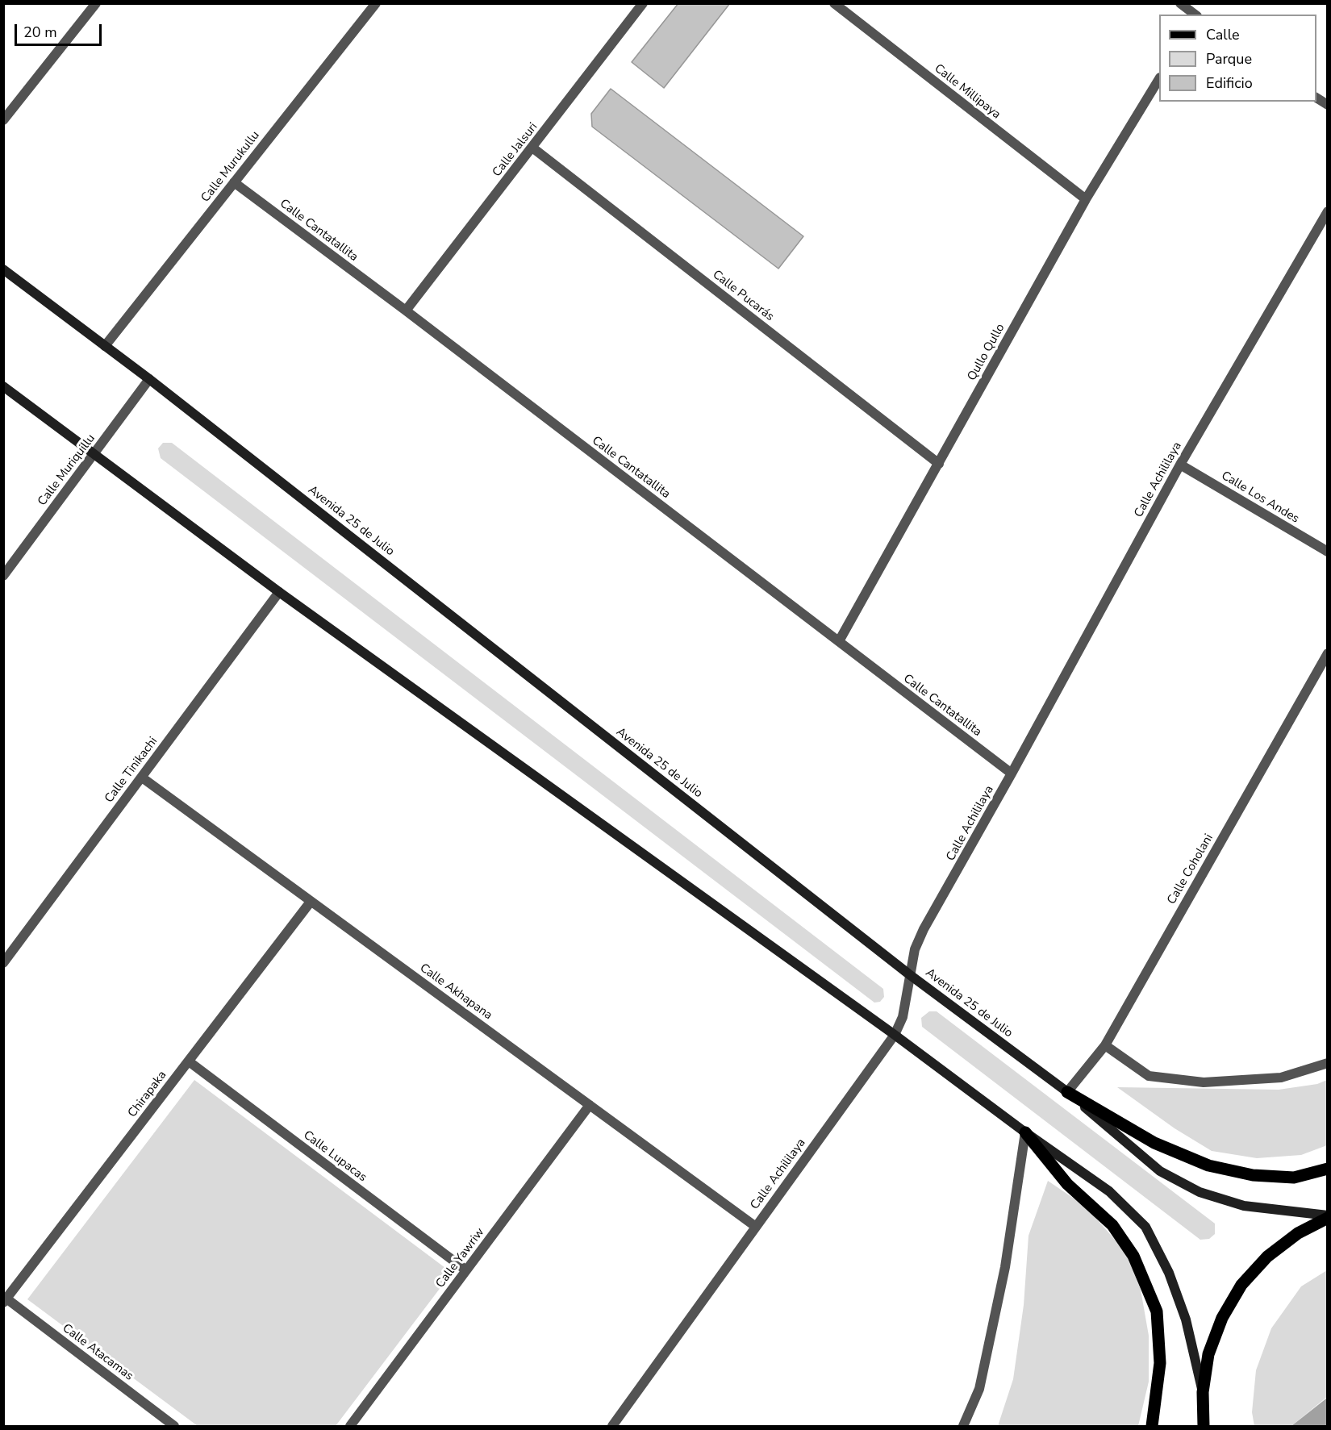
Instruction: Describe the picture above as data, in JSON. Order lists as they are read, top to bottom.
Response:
{
  "streets": {
    "main road": ["Avenida 25 de Julio"],
    "street": [
      "Calle Millipaya",
      "Calle Jalsuri",
      "Calle Murukullu",
      "Calle Cantatallita",
      "Calle Pucarás",
      "Qullo Qullo",
      "Calle Muriquillu",
      "Calle Achililaya",
      "Calle Los Andes",
      "Calle Tinikachi",
      "Calle Coholani",
      "Calle Akhapana",
      "Chirapaka",
      "Calle Lupacas",
      "Calle Yawriw",
      "Calle Atacamas"
    ]
  },
  "crossings": [
    ["Calle Millipaya", "Qullo Qullo"],
    ["Calle Jalsuri", "Calle Cantatallita"],
    ["Calle Jalsuri", "Calle Pucarás"],
    ["Calle Murukullu", "Calle Cantatallita"],
    ["Calle Murukullu", "Avenida 25 de Julio"],
    ["Calle Cantatallita", "Qullo Qullo"],
    ["Calle Cantatallita", "Calle Achililaya"],
    ["Calle Pucarás", "Qullo Qullo"],
    ["Calle Muriquillu", "Avenida 25 de Julio"],
    ["Calle Achililaya", "Calle Los Andes"],
    ["Calle Achililaya", "Avenida 25 de Julio"],
    ["Calle Achililaya", "Calle Akhapana"],
    ["Avenida 25 de Julio", "Calle Coholani"],
    ["Calle Tinikachi", "Calle Akhapana"],
    ["Calle Akhapana", "Chirapaka"],
    ["Calle Akhapana", "Calle Yawriw"],
    ["Chirapaka", "Calle Lupacas"],
    ["Chirapaka", "Calle Atacamas"],
    ["Calle Lupacas", "Calle Yawriw"]
  ],
  "legend": ["Calle", "Parque", "Edificio"],
  "scale_bar": "20 m"
}
